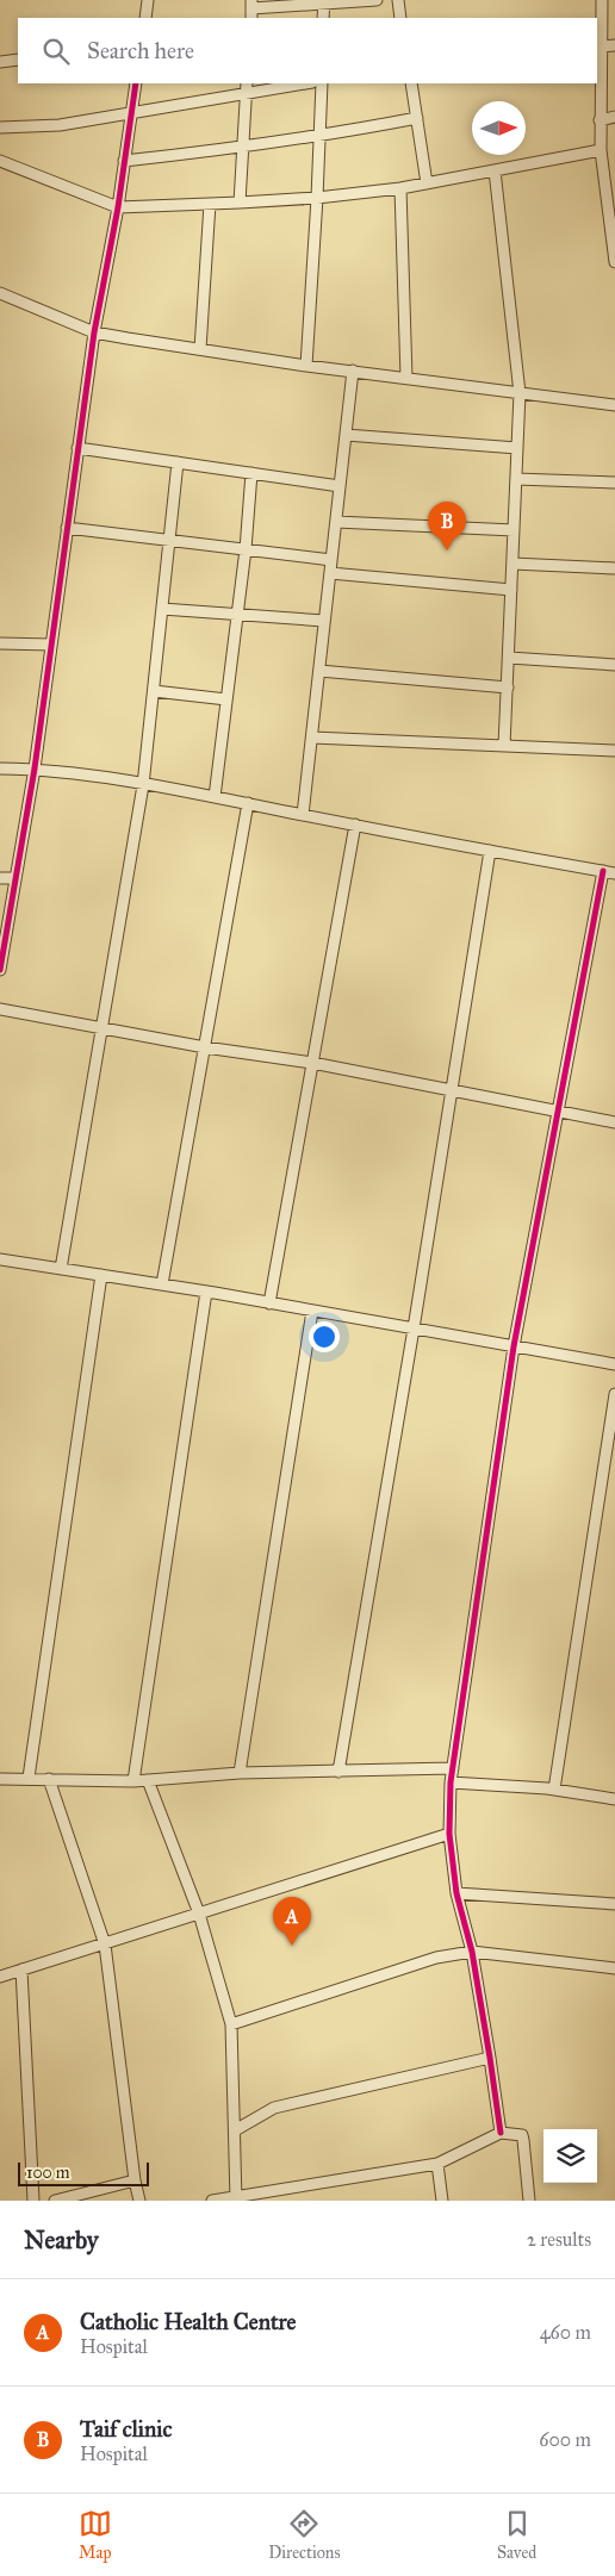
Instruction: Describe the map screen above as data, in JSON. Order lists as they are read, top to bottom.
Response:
{
  "scale_bar": "100 m",
  "north": "right",
  "page": {
    "search": "Search here",
    "pins": ["B", "A"],
    "scale": "100 m",
    "heading": ["Nearby", "2 results"],
    "list": [
      {
        "mark": "A",
        "name": "Catholic Health Centre",
        "note": "Hospital",
        "value": "460 m"
      },
      {
        "mark": "B",
        "name": "Taif clinic",
        "note": "Hospital",
        "value": "600 m"
      }
    ],
    "nav": ["Map", "Directions", "Saved"]
  }
}
